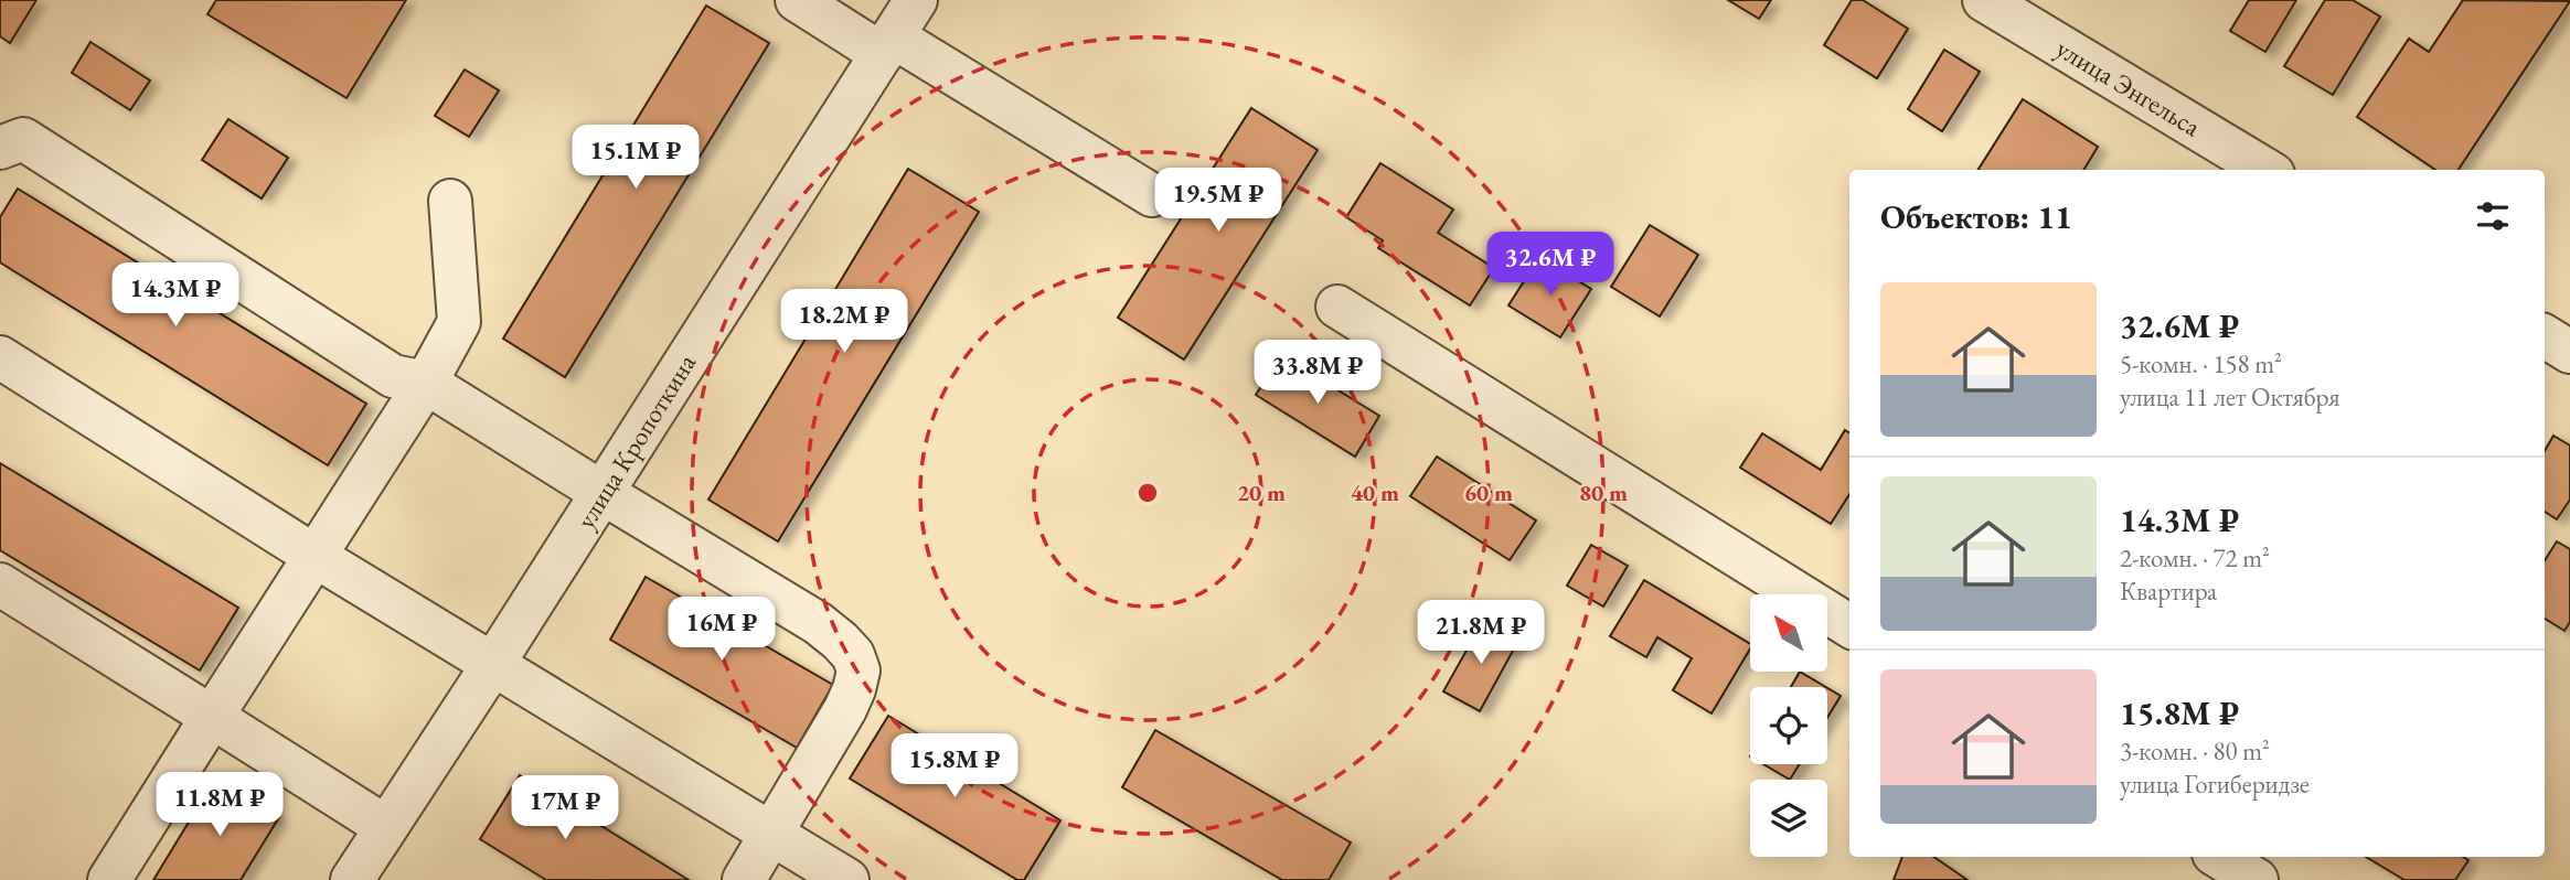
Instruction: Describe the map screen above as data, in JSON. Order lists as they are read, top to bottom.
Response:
{
  "streets": {
    "street": ["улица Энгельса", "улица Кропоткина"]
  },
  "north": "top left",
  "page": {
    "price": [
      "15.1M ₽",
      "19.5M ₽",
      "32.6M ₽",
      "14.3M ₽",
      "18.2M ₽",
      "33.8M ₽",
      "16M ₽",
      "21.8M ₽",
      "15.8M ₽",
      "11.8M ₽",
      "17M ₽"
    ],
    "heading": "Объектов: 11",
    "list": [
      {
        "name": "32.6M ₽",
        "note": "5-комн. · 158 m² · улица 11 лет Октября"
      },
      {
        "name": "14.3M ₽",
        "note": "2-комн. · 72 m² · Квартира"
      },
      {
        "name": "15.8M ₽",
        "note": "3-комн. · 80 m² · улица Гогиберидзе"
      }
    ]
  },
  "rings": [
    "20 m",
    "40 m",
    "60 m",
    "80 m"
  ]
}
